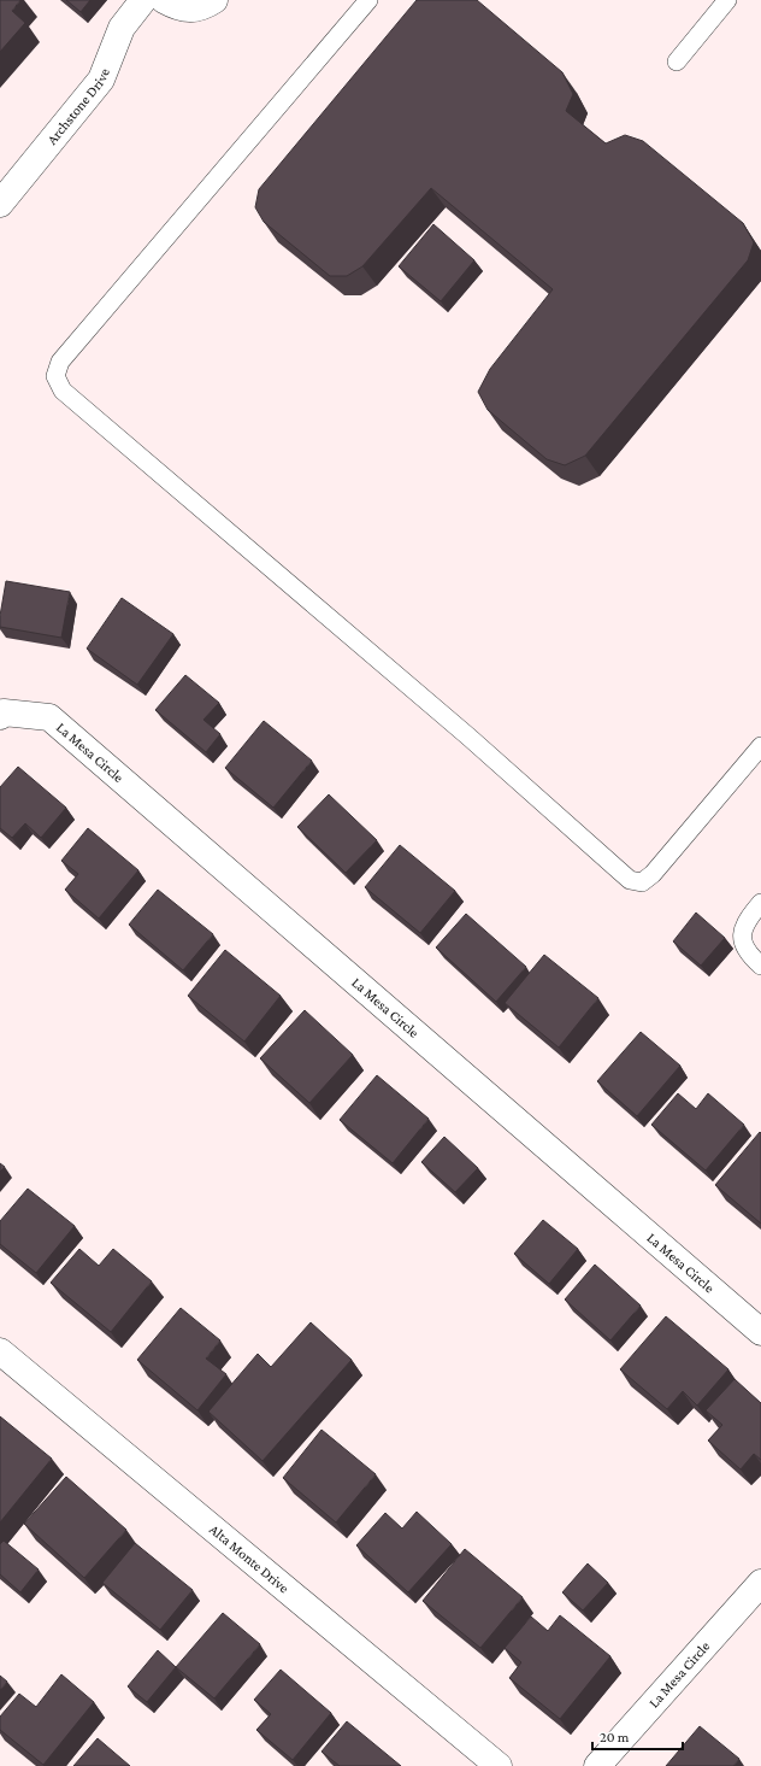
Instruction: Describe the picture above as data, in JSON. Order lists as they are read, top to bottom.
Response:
{
  "streets": {
    "street": ["Archstone Drive", "La Mesa Circle", "Alta Monte Drive"]
  },
  "scale_bar": "20 m"
}
